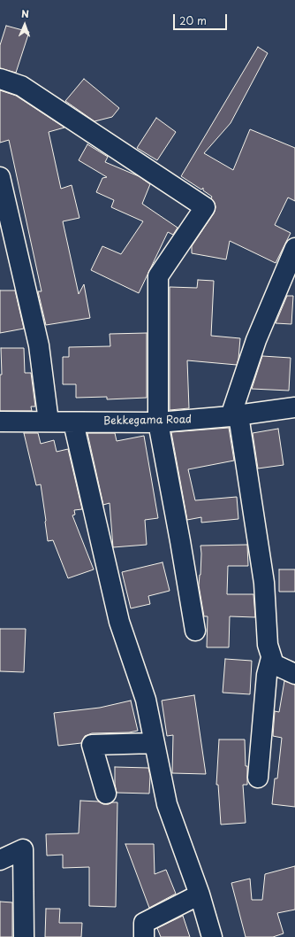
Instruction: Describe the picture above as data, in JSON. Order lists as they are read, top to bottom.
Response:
{
  "streets": {
    "street": ["Bekkegama Road"]
  },
  "scale_bar": "20 m",
  "north": "top"
}
